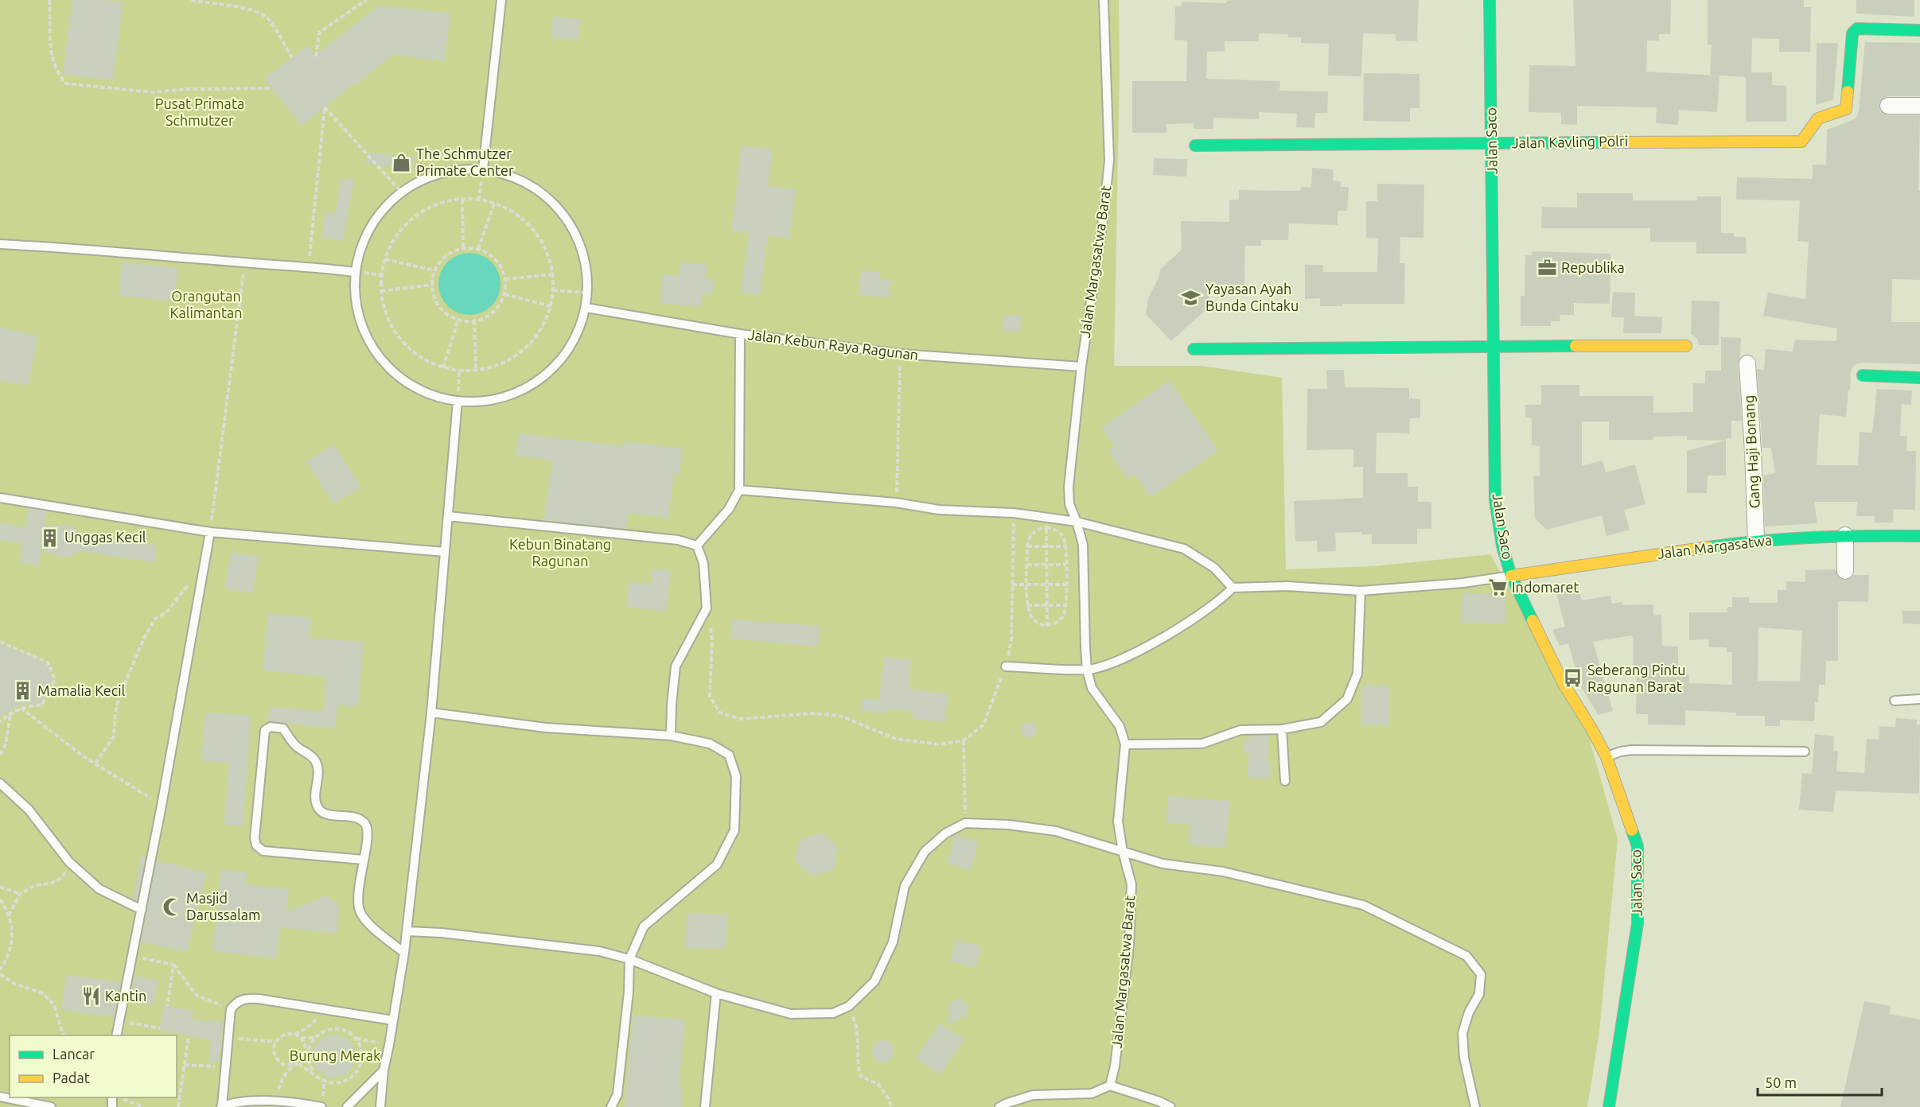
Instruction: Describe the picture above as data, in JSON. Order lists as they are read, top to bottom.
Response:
{
  "streets": {
    "main road": ["Jalan Saco", "Jalan Kavling Polri", "Jalan Margasatwa"],
    "street": ["Gang Haji Bonang"],
    "lane": ["Jalan Margasatwa Barat", "Jalan Kebun Raya Ragunan"]
  },
  "crossings": [
    ["Jalan Saco", "Jalan Kavling Polri"],
    ["Jalan Saco", "Jalan Margasatwa"],
    ["Jalan Margasatwa Barat", "Jalan Kebun Raya Ragunan"],
    ["Gang Haji Bonang", "Jalan Margasatwa"]
  ],
  "parks": [
    "Pusat Primata Schmutzer",
    "Orangutan Kalimantan",
    "Kebun Binatang Ragunan",
    "Burung Merak"
  ],
  "places": {
    "shop": ["The Schmutzer Primate Center"],
    "office": ["Republika"],
    "school or university": ["Yayasan Ayah Bunda Cintaku"],
    "building": ["Unggas Kecil", "Mamalia Kecil"],
    "supermarket": ["Indomaret"],
    "bus stop": ["Seberang Pintu Ragunan Barat"],
    "mosque": ["Masjid Darussalam"],
    "restaurant": ["Kantin"]
  },
  "legend": ["Lancar", "Padat"],
  "scale_bar": "50 m"
}
